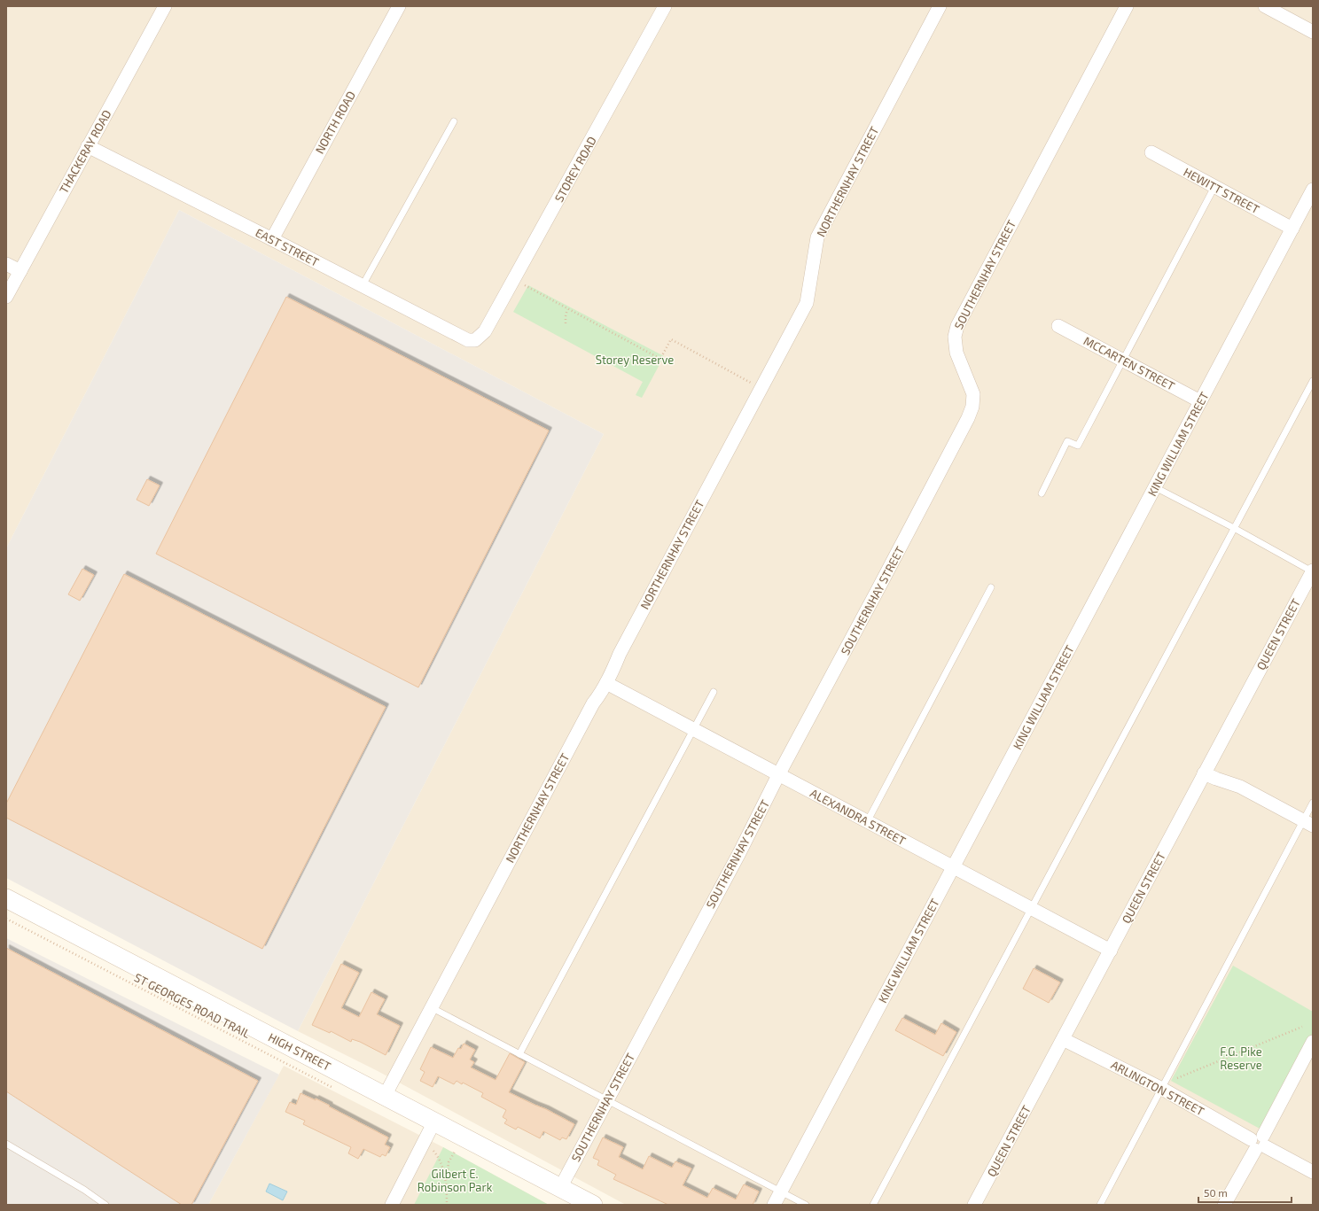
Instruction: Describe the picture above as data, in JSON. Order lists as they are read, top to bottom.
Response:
{
  "streets": {
    "main road": ["HIGH STREET"],
    "street": [
      "NORTH ROAD",
      "THACKERAY ROAD",
      "STOREY ROAD",
      "NORTHERNHAY STREET",
      "HEWITT STREET",
      "EAST STREET",
      "SOUTHERNHAY STREET",
      "MCCARTEN STREET",
      "KING WILLIAM STREET",
      "QUEEN STREET",
      "ALEXANDRA STREET",
      "ARLINGTON STREET"
    ],
    "path": ["ST GEORGES ROAD TRAIL"]
  },
  "crossings": [
    ["NORTH ROAD", "EAST STREET"],
    ["THACKERAY ROAD", "EAST STREET"],
    ["STOREY ROAD", "EAST STREET"],
    ["NORTHERNHAY STREET", "ALEXANDRA STREET"],
    ["NORTHERNHAY STREET", "HIGH STREET"],
    ["HEWITT STREET", "KING WILLIAM STREET"],
    ["SOUTHERNHAY STREET", "ALEXANDRA STREET"],
    ["SOUTHERNHAY STREET", "HIGH STREET"],
    ["MCCARTEN STREET", "KING WILLIAM STREET"],
    ["KING WILLIAM STREET", "ALEXANDRA STREET"],
    ["QUEEN STREET", "ALEXANDRA STREET"],
    ["QUEEN STREET", "ARLINGTON STREET"]
  ],
  "parks": ["Storey Reserve", "F.G. Pike Reserve", "Gilbert E. Robinson Park"],
  "scale_bar": "50 m"
}
